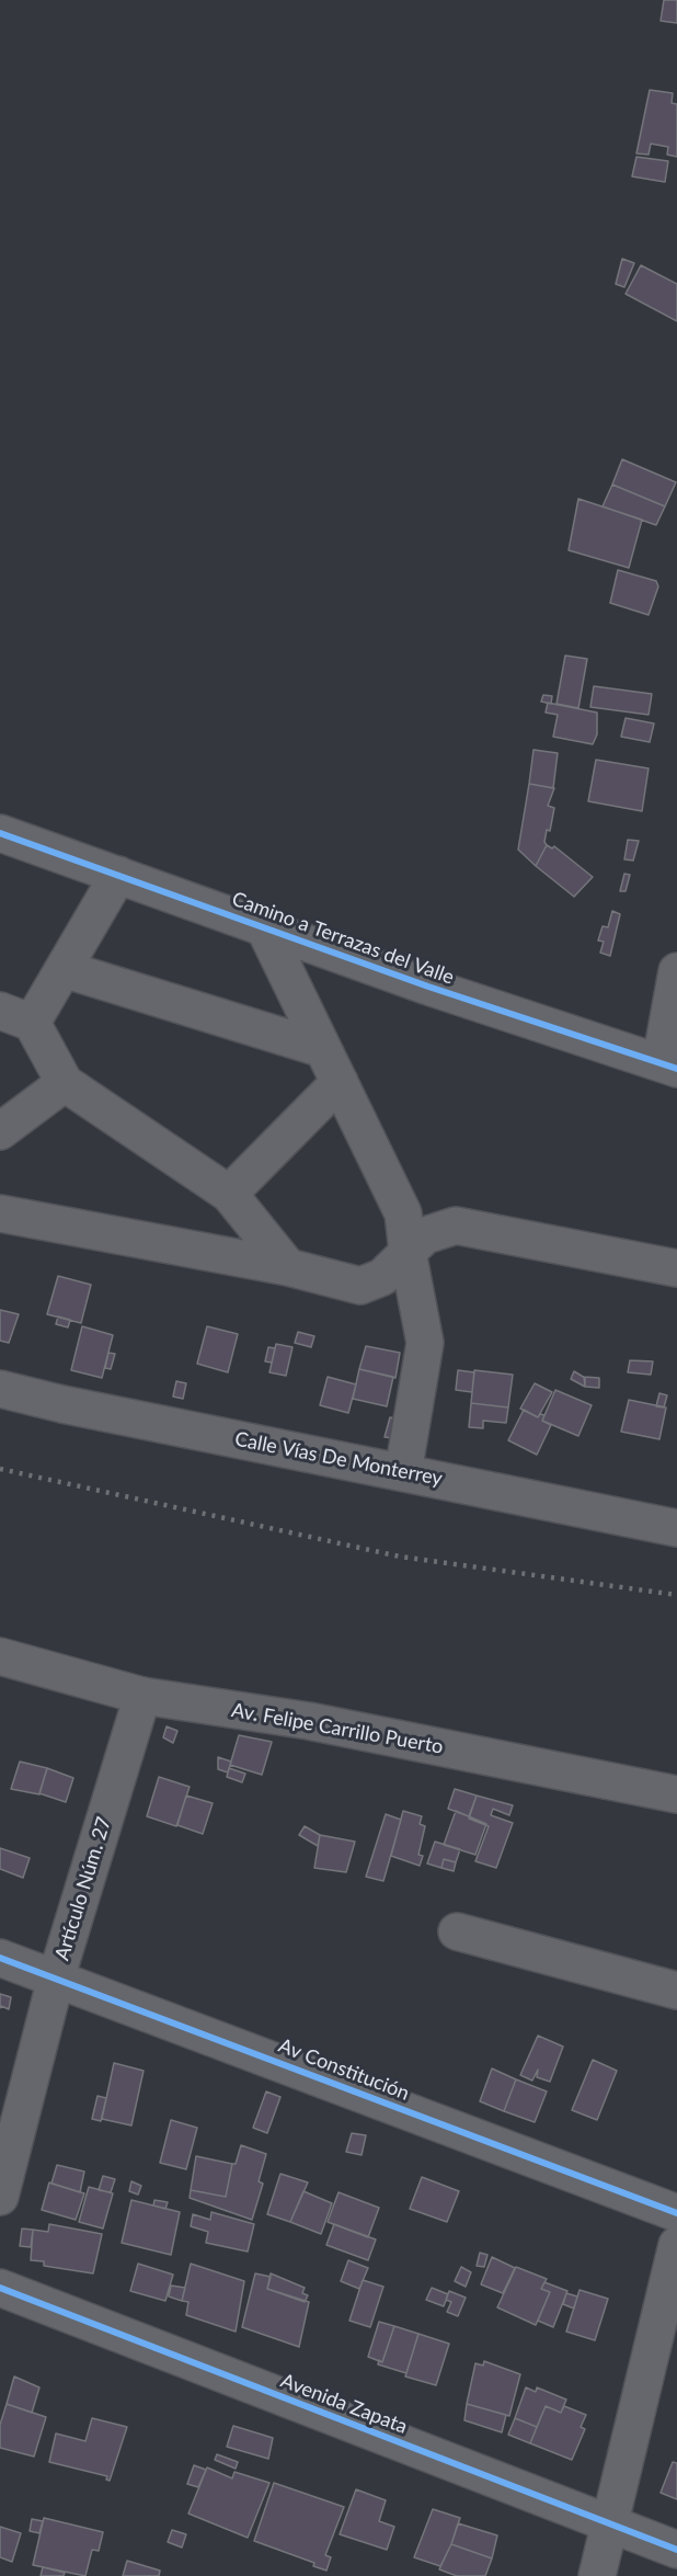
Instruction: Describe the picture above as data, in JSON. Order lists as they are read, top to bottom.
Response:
{
  "streets": {
    "street": [
      "Camino a Terrazas del Valle",
      "Calle Vías De Monterrey",
      "Av. Felipe Carrillo Puerto",
      "Artículo Núm. 27",
      "Av Constitución",
      "Avenida Zapata"
    ]
  },
  "crossings": [
    ["Av. Felipe Carrillo Puerto", "Artículo Núm. 27"],
    ["Artículo Núm. 27", "Av Constitución"]
  ]
}
